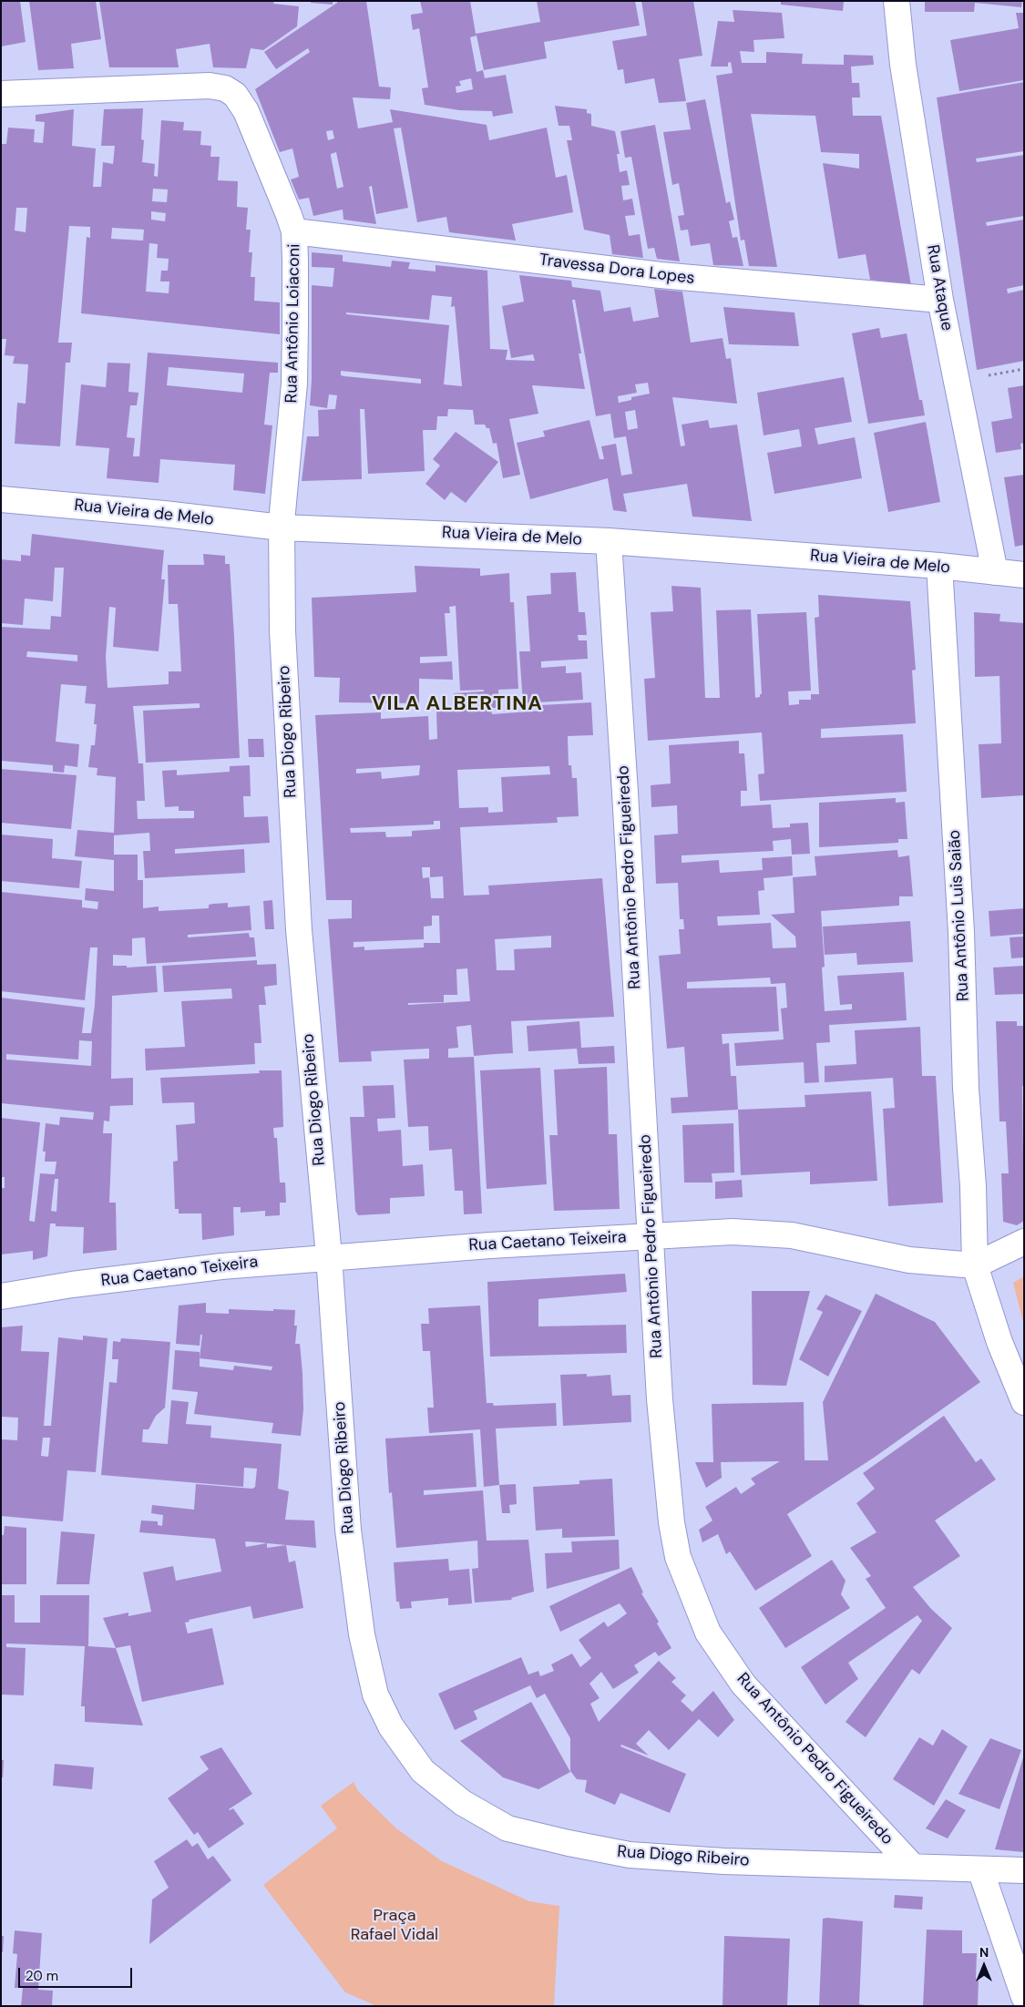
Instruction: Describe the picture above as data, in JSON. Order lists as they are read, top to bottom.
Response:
{
  "streets": {
    "street": [
      "Travessa Dora Lopes",
      "Rua Ataque",
      "Rua Antônio Loiaconi",
      "Rua Vieira de Melo",
      "Rua Diogo Ribeiro",
      "Rua Antônio Pedro Figueiredo",
      "Rua Antônio Luis Saião",
      "Rua Caetano Teixeira"
    ]
  },
  "crossings": [
    ["Travessa Dora Lopes", "Rua Ataque"],
    ["Travessa Dora Lopes", "Rua Antônio Loiaconi"],
    ["Rua Ataque", "Rua Vieira de Melo"],
    ["Rua Antônio Loiaconi", "Rua Vieira de Melo"],
    ["Rua Antônio Loiaconi", "Rua Diogo Ribeiro"],
    ["Rua Vieira de Melo", "Rua Diogo Ribeiro"],
    ["Rua Vieira de Melo", "Rua Antônio Pedro Figueiredo"],
    ["Rua Vieira de Melo", "Rua Antônio Luis Saião"],
    ["Rua Diogo Ribeiro", "Rua Antônio Pedro Figueiredo"],
    ["Rua Diogo Ribeiro", "Rua Caetano Teixeira"],
    ["Rua Antônio Pedro Figueiredo", "Rua Caetano Teixeira"],
    ["Rua Antônio Luis Saião", "Rua Caetano Teixeira"]
  ],
  "districts": ["VILA ALBERTINA"],
  "parks": ["Praça Rafael Vidal"],
  "scale_bar": "20 m",
  "north": "top"
}
